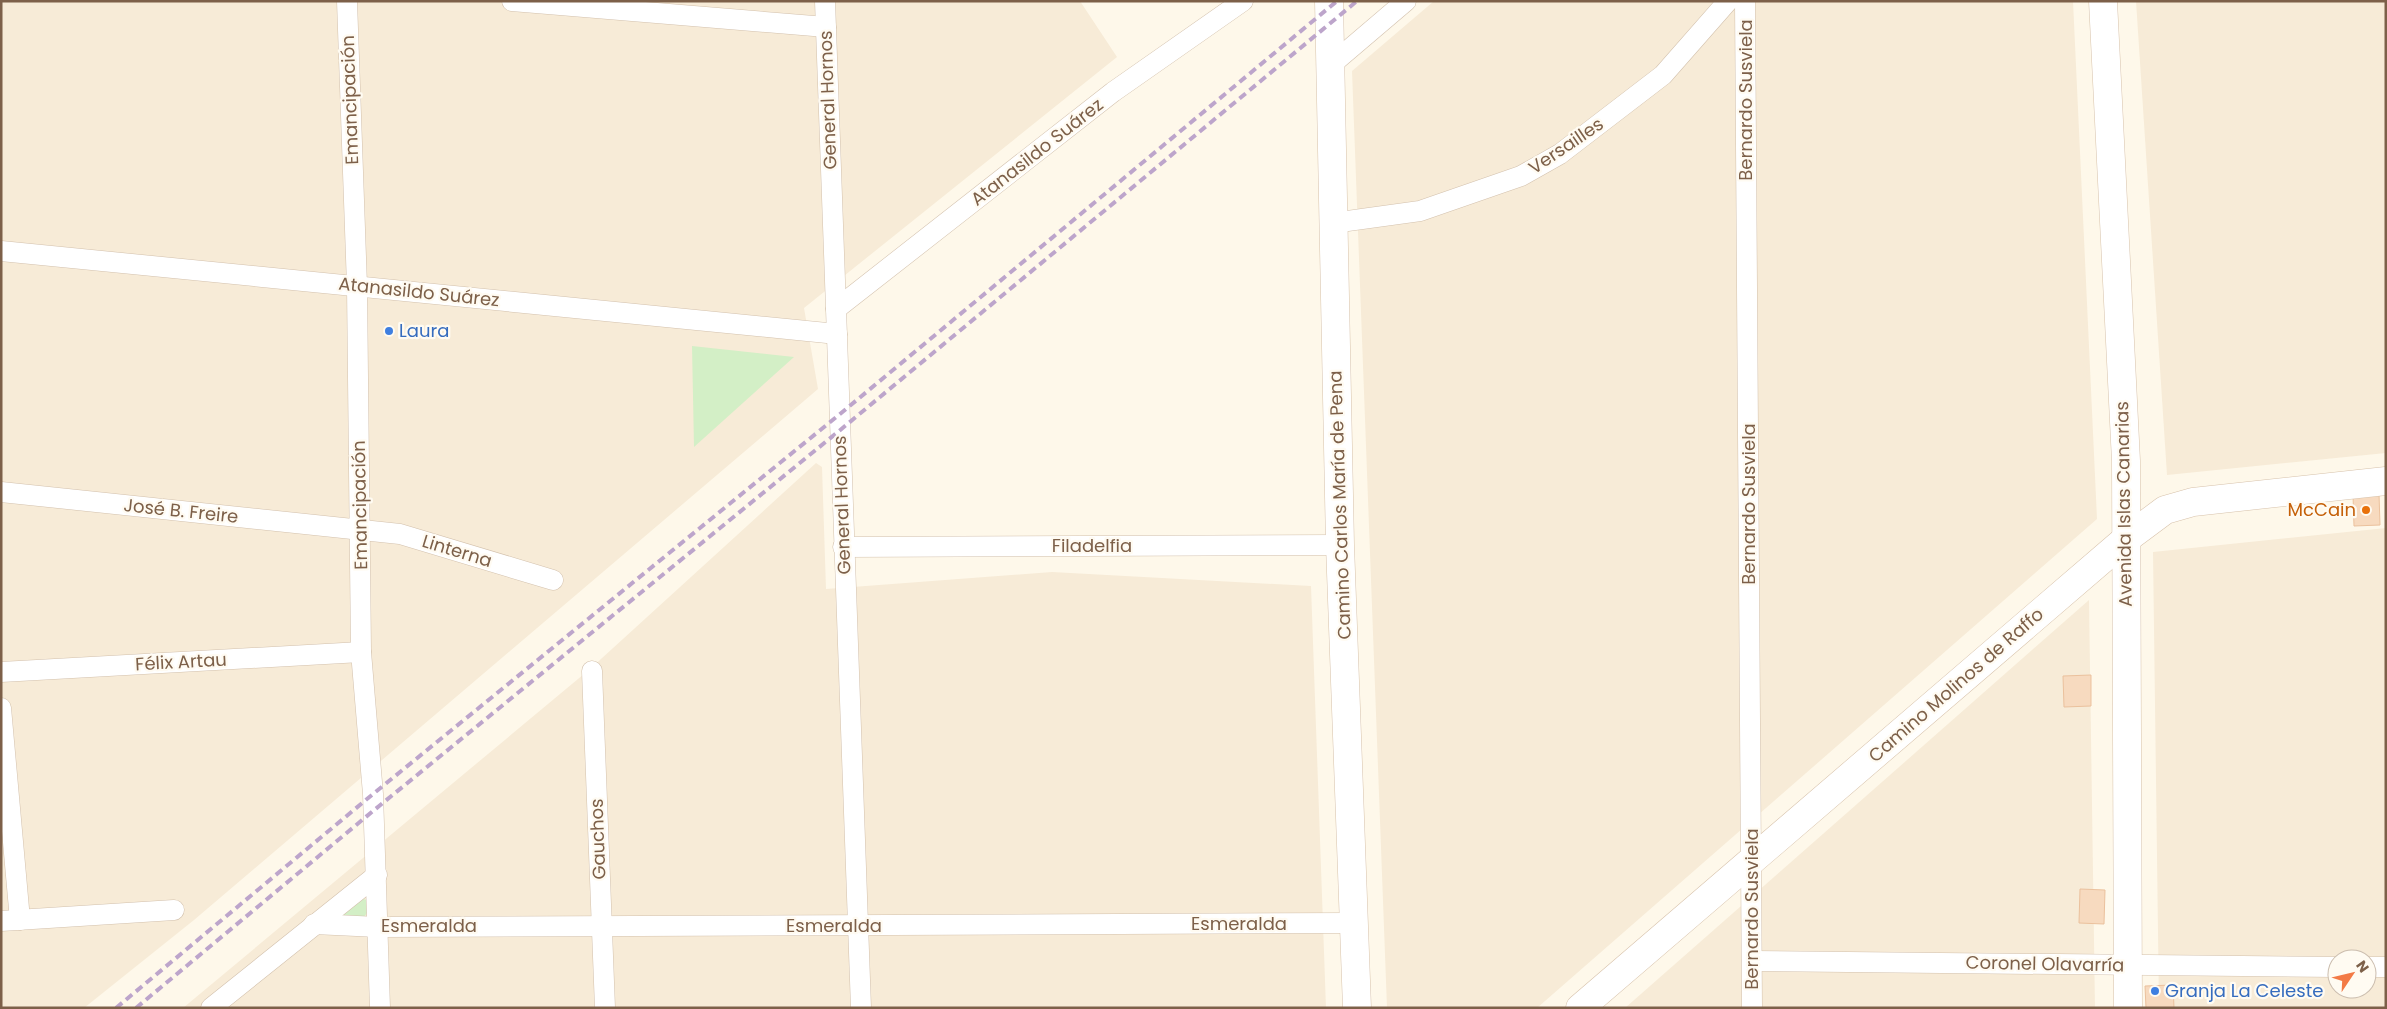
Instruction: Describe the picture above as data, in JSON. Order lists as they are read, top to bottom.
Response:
{
  "streets": {
    "street": [
      "Emancipación",
      "General Hornos",
      "Bernardo Susviela",
      "Versailles",
      "Atanasildo Suárez",
      "Avenida Islas Canarias",
      "Camino Carlos María de Pena",
      "José B. Freire",
      "Filadelfia",
      "Linterna",
      "Félix Artau",
      "Camino Molinos de Raffo",
      "Gauchos",
      "Esmeralda",
      "Coronel Olavarría"
    ]
  },
  "crossings": [
    ["Emancipación", "Atanasildo Suárez"],
    ["Emancipación", "José B. Freire"],
    ["Emancipación", "Linterna"],
    ["Emancipación", "Félix Artau"],
    ["Emancipación", "Esmeralda"],
    ["General Hornos", "Atanasildo Suárez"],
    ["General Hornos", "Filadelfia"],
    ["General Hornos", "Esmeralda"],
    ["Bernardo Susviela", "Camino Molinos de Raffo"],
    ["Bernardo Susviela", "Coronel Olavarría"],
    ["Versailles", "Camino Carlos María de Pena"],
    ["Avenida Islas Canarias", "Camino Molinos de Raffo"],
    ["Avenida Islas Canarias", "Coronel Olavarría"],
    ["Camino Carlos María de Pena", "Filadelfia"],
    ["Camino Carlos María de Pena", "Esmeralda"],
    ["José B. Freire", "Linterna"],
    ["Gauchos", "Esmeralda"]
  ],
  "places": ["Laura", "McCain", "Granja La Celeste"],
  "north": "top right"
}
